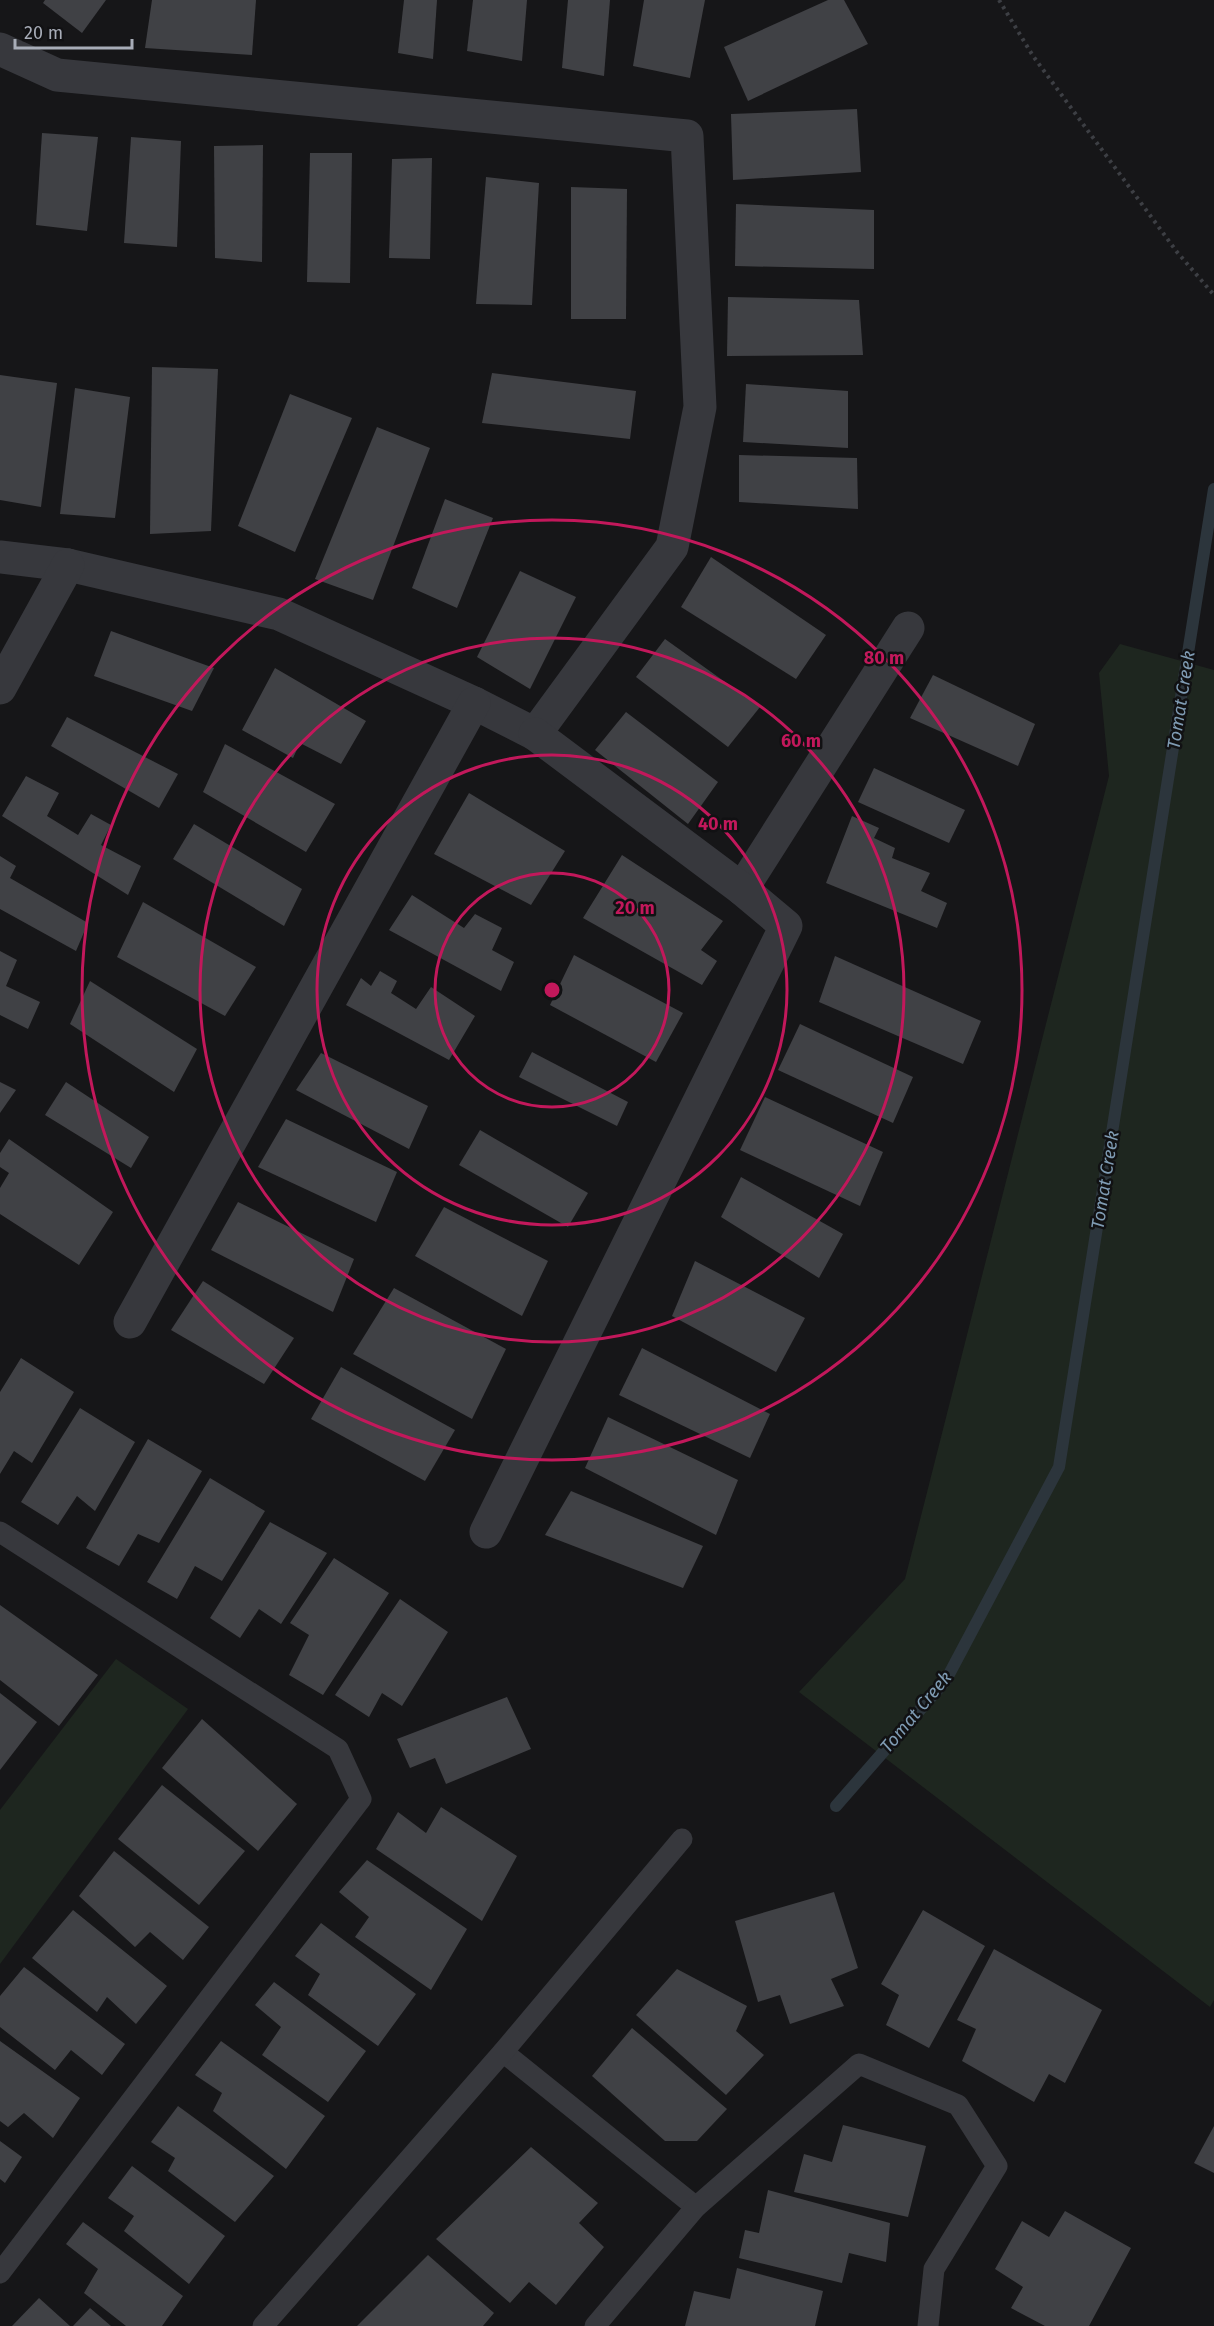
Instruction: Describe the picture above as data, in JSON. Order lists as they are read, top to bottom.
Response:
{
  "water": ["Tomat Creek"],
  "scale_bar": "20 m",
  "rings": [
    "80 m",
    "60 m",
    "40 m",
    "20 m"
  ]
}
